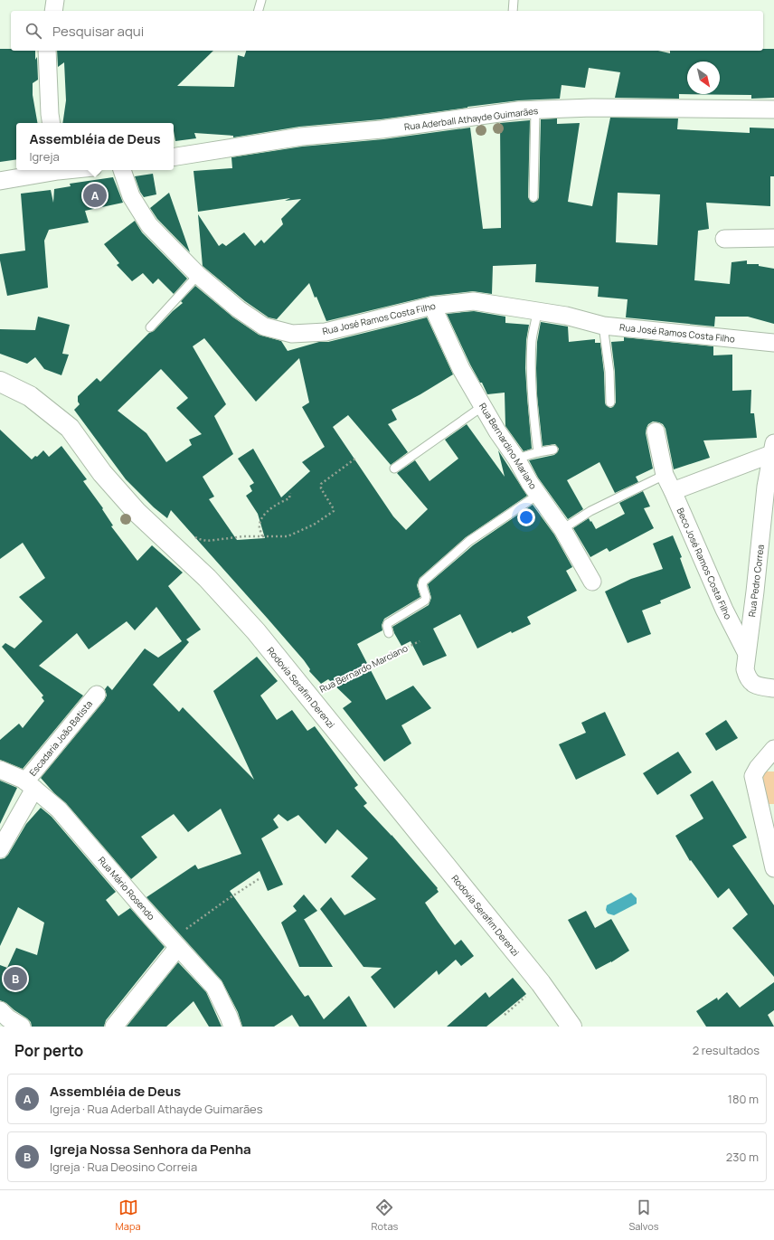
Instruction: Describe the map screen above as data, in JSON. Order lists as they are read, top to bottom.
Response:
{
  "streets": {
    "main road": ["Rodovia Serafim Derenzi"],
    "street": [
      "Rua Aderball Athayde Guimarães",
      "Rua José Ramos Costa Filho",
      "Rua Bernardino Mariano",
      "Beco José Ramos Costa Filho",
      "Rua Pedro Correa",
      "Escadaria João Batista",
      "Rua Mário Rosendo"
    ],
    "path": ["Rua Bernardo Marciano"]
  },
  "crossings": [
    ["Rua José Ramos Costa Filho", "Rua Bernardino Mariano"],
    ["Beco José Ramos Costa Filho", "Rua Pedro Correa"],
    ["Rua Bernardo Marciano", "Rodovia Serafim Derenzi"],
    ["Escadaria João Batista", "Rua Mário Rosendo"]
  ],
  "north": "bottom right",
  "page": {
    "search": "Pesquisar aqui",
    "popup": ["Assembléia de Deus", "Igreja"],
    "pins": ["A", "B"],
    "heading": ["Por perto", "2 resultados"],
    "list": [
      {
        "mark": "A",
        "name": "Assembléia de Deus",
        "note": "Igreja · Rua Aderball Athayde Guimarães",
        "value": "180 m"
      },
      {
        "mark": "B",
        "name": "Igreja Nossa Senhora da Penha",
        "note": "Igreja · Rua Deosino Correia",
        "value": "230 m"
      }
    ],
    "nav": ["Mapa", "Rotas", "Salvos"]
  }
}
